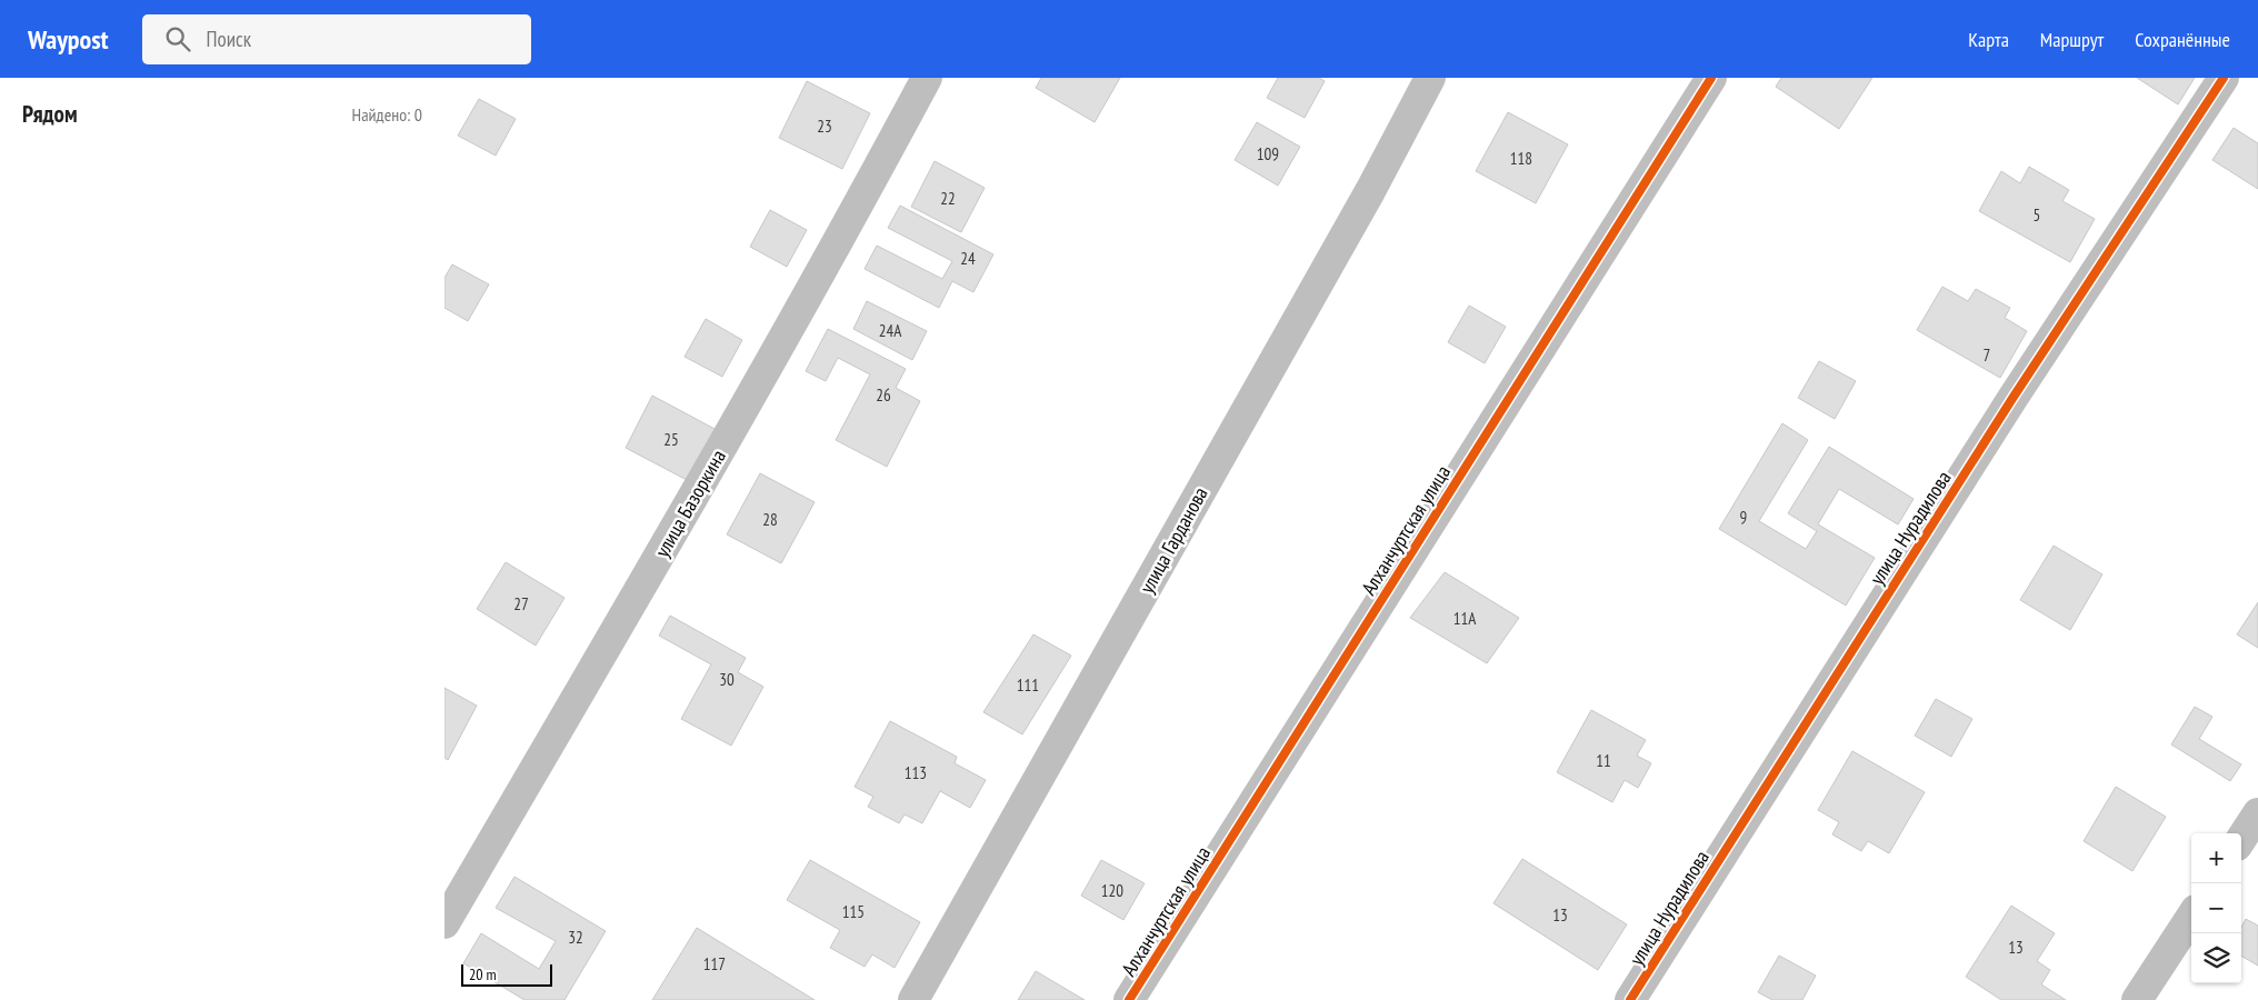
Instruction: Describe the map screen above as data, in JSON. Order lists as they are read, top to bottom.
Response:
{
  "streets": {
    "street": [
      "улица Базоркина",
      "улица Нурадилова",
      "Алханчуртская улица",
      "улица Гарданова"
    ]
  },
  "house_numbers": [
    "23",
    "109",
    "118",
    "22",
    "5",
    "24",
    "24А",
    "7",
    "26",
    "25",
    "9",
    "28",
    "27",
    "11А",
    "30",
    "111",
    "11",
    "113",
    "120",
    "115",
    "13",
    "32",
    "13",
    "117"
  ],
  "scale_bar": "20 m",
  "page": {
    "header": "Waypost",
    "search": "Поиск",
    "nav": ["Карта", "Маршрут", "Сохранённые"],
    "heading": ["Рядом", "Найдено: 0"],
    "map_buttons": ["+", "−"],
    "scale": "20 m"
  }
}
